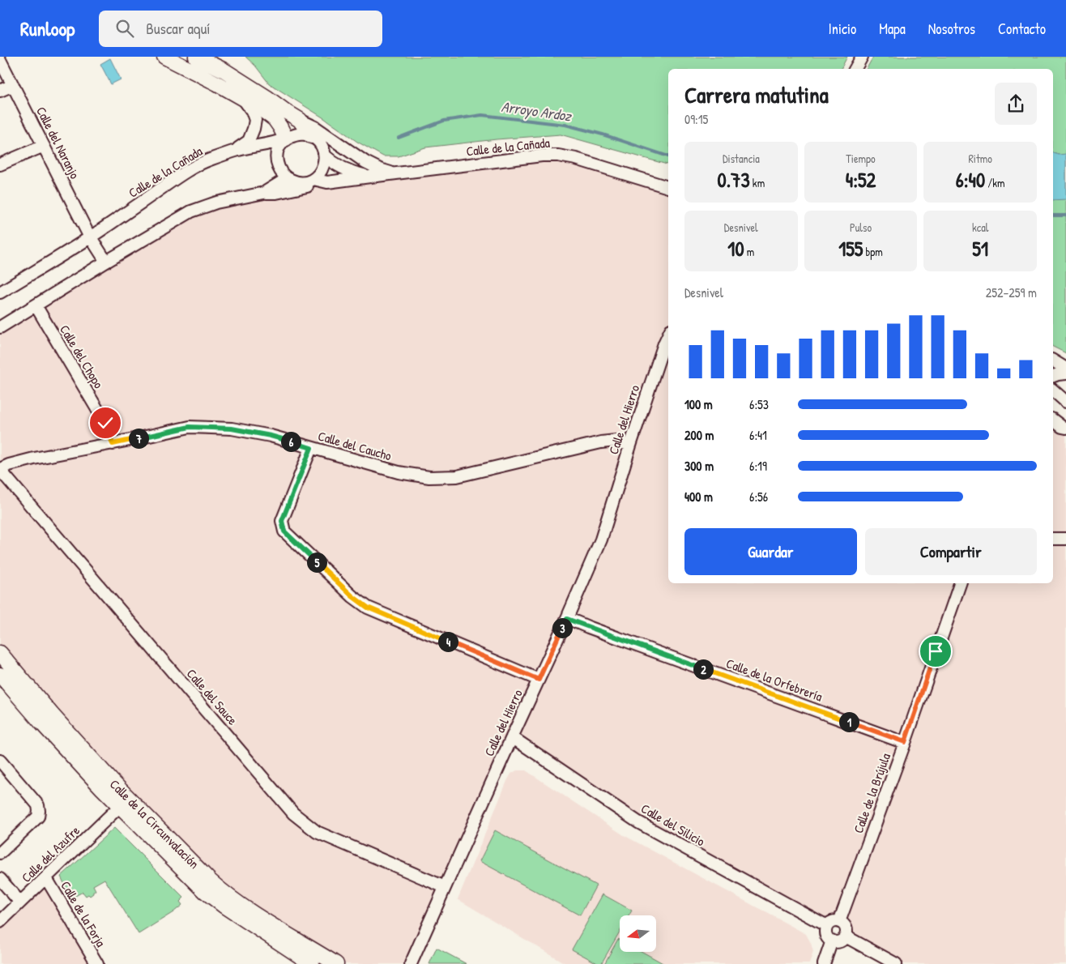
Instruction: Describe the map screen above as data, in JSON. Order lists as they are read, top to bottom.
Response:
{
  "streets": {
    "street": [
      "Calle del Naranjo",
      "Calle de la Cañada",
      "Calle del Chopo",
      "Calle del Hierro",
      "Calle del Caucho",
      "Calle de la Orfebrería",
      "Calle del Sauce",
      "Calle de la Brújula",
      "Calle de la Circunvalación",
      "Calle del Silicio",
      "Calle del Azufre",
      "Calle de la Forja"
    ]
  },
  "crossings": [
    ["Calle del Naranjo", "Calle de la Cañada"],
    ["Calle de la Cañada", "Calle del Chopo"],
    ["Calle del Chopo", "Calle del Caucho"],
    ["Calle del Hierro", "Calle del Caucho"],
    ["Calle del Hierro", "Calle de la Orfebrería"],
    ["Calle del Hierro", "Calle del Sauce"],
    ["Calle del Hierro", "Calle del Silicio"],
    ["Calle del Caucho", "Calle del Sauce"],
    ["Calle de la Orfebrería", "Calle de la Brújula"],
    ["Calle de la Brújula", "Calle del Silicio"],
    ["Calle de la Circunvalación", "Calle del Azufre"],
    ["Calle del Azufre", "Calle de la Forja"]
  ],
  "water": ["Arroyo Ardoz"],
  "north": "left",
  "page": {
    "header": "Runloop",
    "search": "Buscar aquí",
    "nav": [
      "Inicio",
      "Mapa",
      "Nosotros",
      "Contacto"
    ],
    "heading": ["Carrera matutina", "09:15"],
    "stats": [
      ["Distancia", "0.73 km"],
      ["Tiempo", "4:52"],
      ["Ritmo", "6:40 /km"],
      ["Desnivel", "10 m"],
      ["Pulso", "155 bpm"],
      ["kcal", "51"]
    ],
    "chart": ["Desnivel", "252–259 m"],
    "list": [
      {
        "name": "100 m",
        "note": "6:53"
      },
      {
        "name": "200 m",
        "note": "6:41"
      },
      {
        "name": "300 m",
        "note": "6:19"
      },
      {
        "name": "400 m",
        "note": "6:56"
      }
    ],
    "pins": [
      "7",
      "6",
      "5",
      "3",
      "4",
      "2",
      "1"
    ],
    "buttons": ["Guardar", "Compartir"]
  }
}
